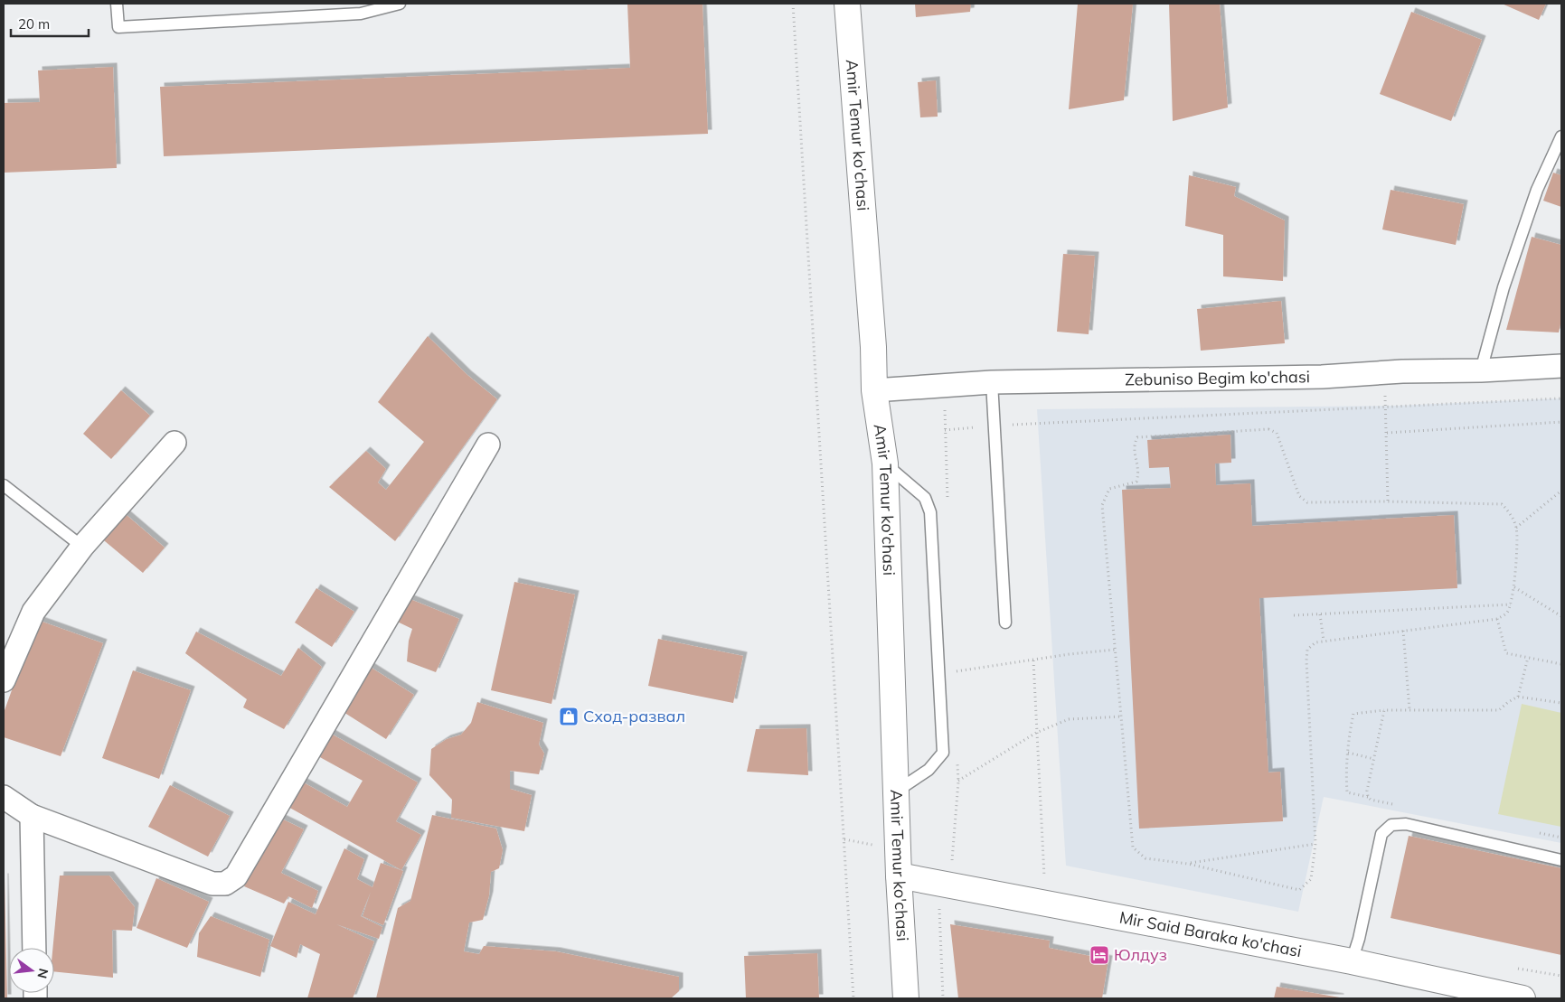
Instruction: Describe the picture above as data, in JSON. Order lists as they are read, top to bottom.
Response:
{
  "streets": {
    "main road": ["Amir Temur ko'chasi", "Mir Said Baraka ko'chasi"],
    "street": ["Zebuniso Begim ko'chasi"]
  },
  "crossings": [
    ["Amir Temur ko'chasi", "Zebuniso Begim ko'chasi"],
    ["Amir Temur ko'chasi", "Mir Said Baraka ko'chasi"]
  ],
  "places": {
    "shop": ["Сход-развал"],
    "hotel": ["Юлдуз"]
  },
  "scale_bar": "20 m",
  "north": "right"
}
